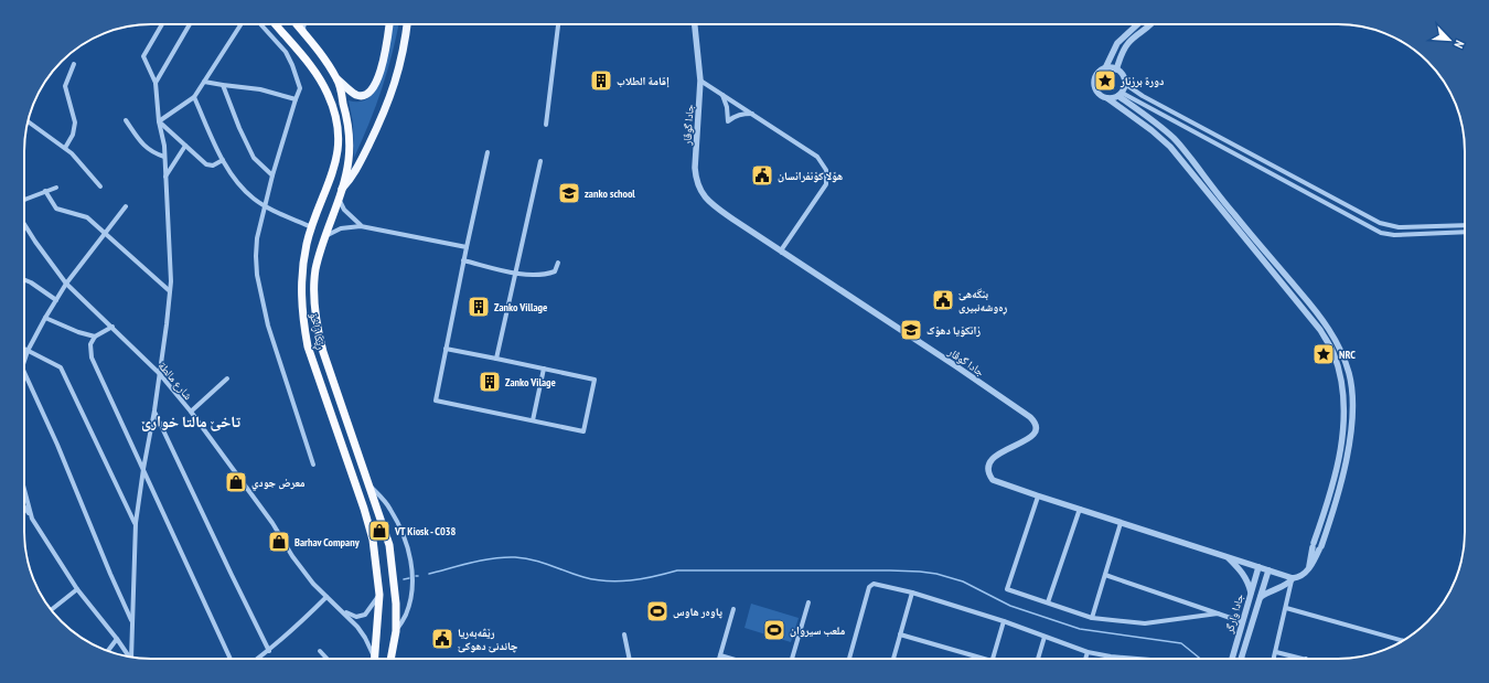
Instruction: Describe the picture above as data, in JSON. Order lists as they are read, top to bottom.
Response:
{
  "streets": {
    "highway": ["ڕێکا زاخۆ"],
    "street": ["جادا گوڤار", "شارع مالطة", "جادا وارگر"]
  },
  "crossings": [
    ["جادا گوڤار", "جادا وارگر"],
    ["ڕێکا زاخۆ", "شارع مالطة"]
  ],
  "districts": ["تاخێ مالتا خوارێ"],
  "places": {
    "building": ["إقامة الطلاب", "Zanko Village", "Zanko Vilage"],
    "place": ["دورة برزنار", "NRC"],
    "public building": ["هۆلا كۆنفرانسان", "بنگه‌هێ ڕه‌وشه‌نبیرى", "رێڤەبەریا چاندنێ دهوکێ"],
    "school or university": ["zanko school", "زانکۆیا دهۆک"],
    "shop": ["معرض جودي", "VT Kiosk - C038", "Barhav Company"],
    "sports": ["پاوەر هاوس", "ملعب سيروان"]
  },
  "north": "bottom right"
}
